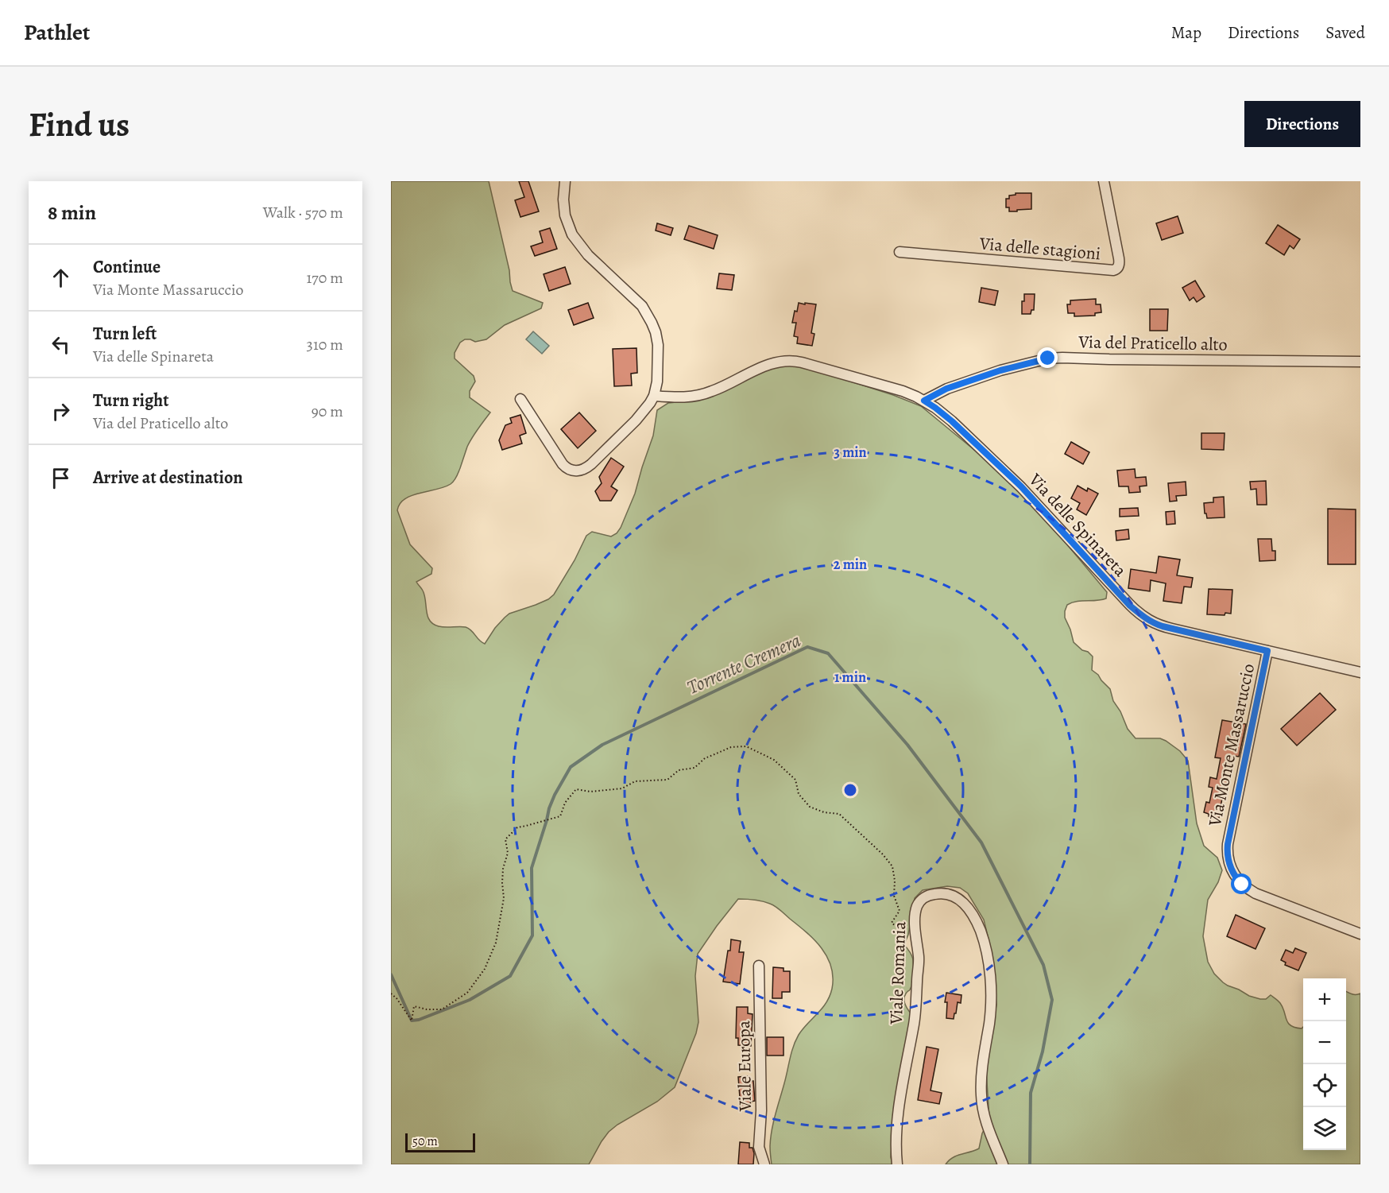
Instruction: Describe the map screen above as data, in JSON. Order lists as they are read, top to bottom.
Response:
{
  "streets": {
    "street": [
      "Via delle stagioni",
      "Via del Praticello alto",
      "Via delle Spinareta",
      "Via Monte Massaruccio",
      "Viale Romania",
      "Viale Europa"
    ]
  },
  "crossings": [
    ["Via del Praticello alto", "Via delle Spinareta"],
    ["Via delle Spinareta", "Via Monte Massaruccio"]
  ],
  "water": ["Torrente Cremera"],
  "scale_bar": "50 m",
  "page": {
    "header": "Pathlet",
    "nav": ["Map", "Directions", "Saved"],
    "buttons": "Directions",
    "title": "Find us",
    "heading": ["8 min", "Walk · 570 m"],
    "list": [
      ["Continue", "Via Monte Massaruccio", "170 m"],
      ["Turn left", "Via delle Spinareta", "310 m"],
      ["Turn right", "Via del Praticello alto", "90 m"],
      "Arrive at destination"
    ],
    "map_buttons": ["+", "−"],
    "scale": "50 m"
  },
  "rings": ["3 min", "2 min", "1 min"]
}
